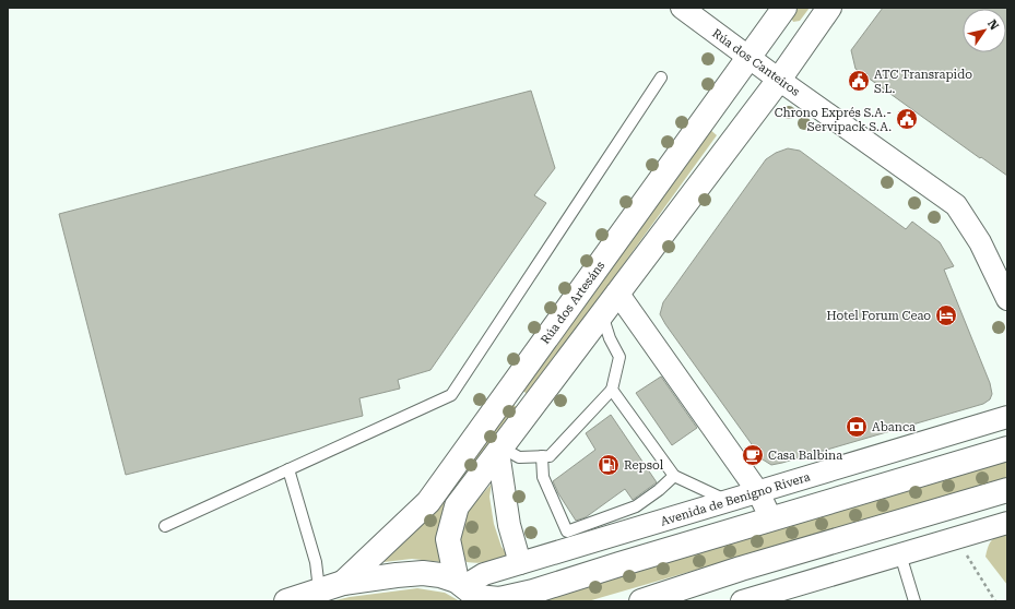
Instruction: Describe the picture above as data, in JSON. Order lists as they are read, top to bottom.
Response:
{
  "streets": {
    "street": ["Rúa dos Canteiros", "Rúa dos Artesáns", "Avenida de Benigno Rivera"]
  },
  "crossings": [
    ["Rúa dos Canteiros", "Rúa dos Artesáns"]
  ],
  "places": {
    "public building": ["ATC Transrapido S.L.", "Chrono Exprés S.A.- Servipack S.A."],
    "hotel": ["Hotel Forum Ceao"],
    "bank": ["Abanca"],
    "cafe": ["Casa Balbina"],
    "fuel station": ["Repsol"]
  },
  "north": "top right"
}
